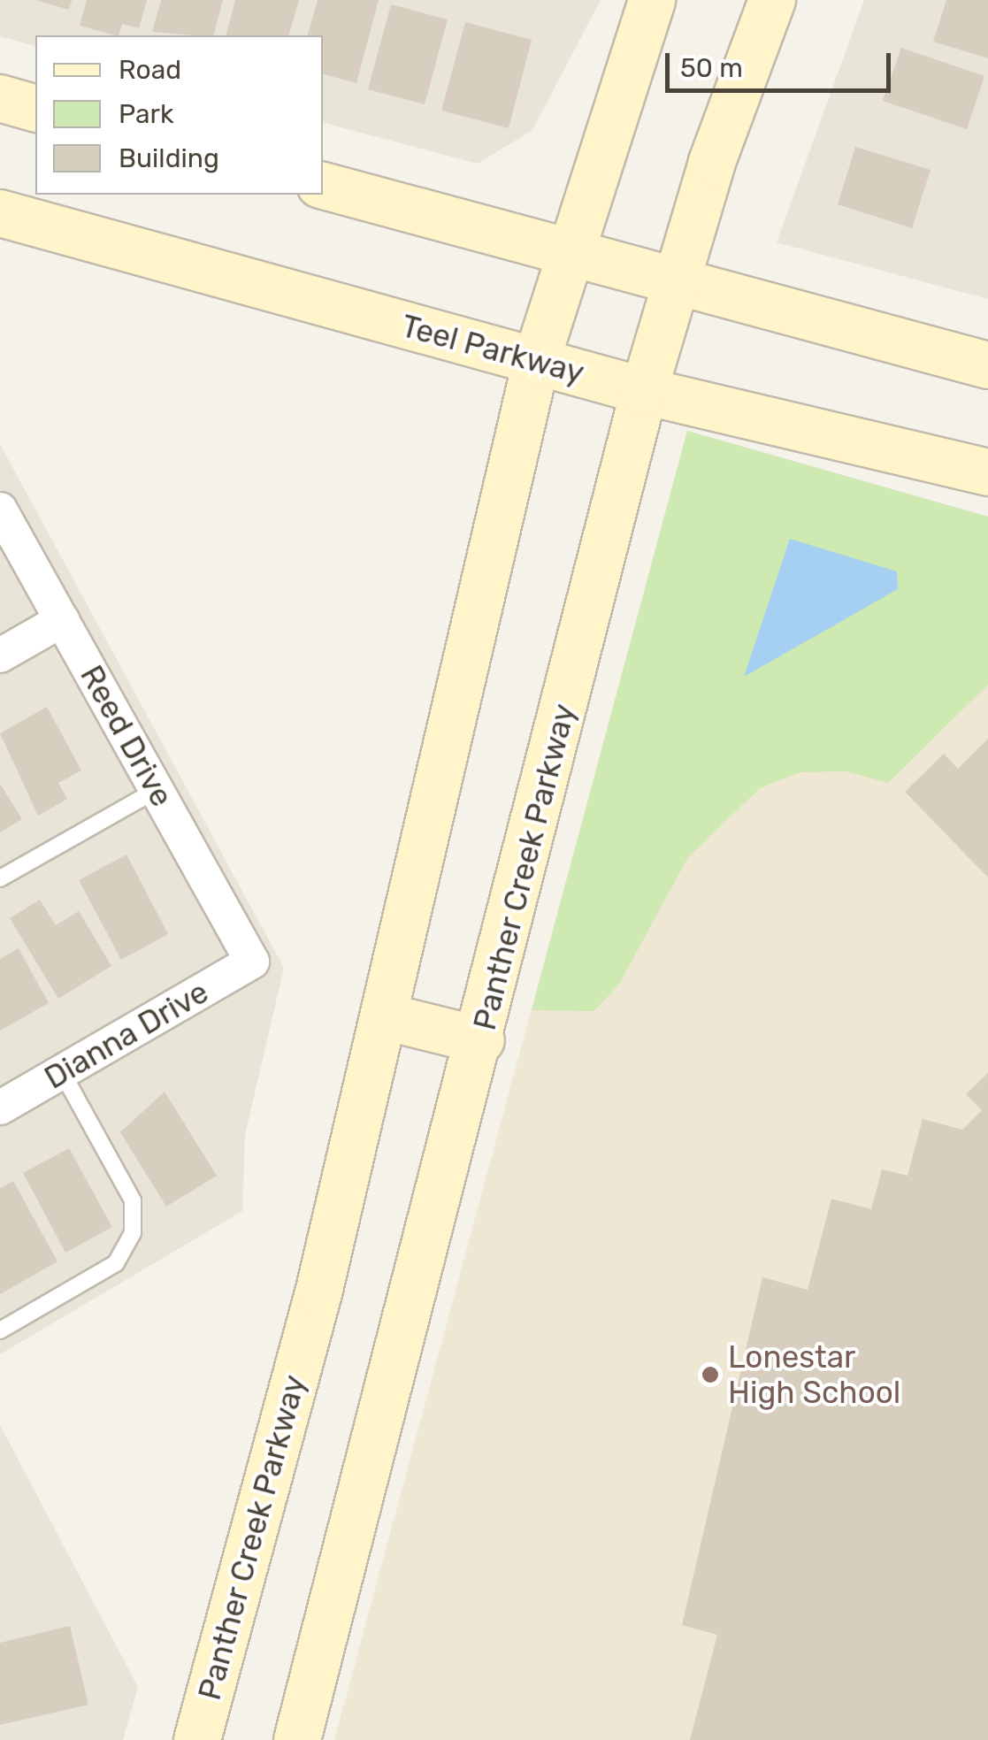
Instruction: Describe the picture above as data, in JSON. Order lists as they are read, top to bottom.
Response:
{
  "streets": {
    "main road": ["Teel Parkway", "Panther Creek Parkway"],
    "street": ["Reed Drive", "Dianna Drive"]
  },
  "crossings": [
    ["Teel Parkway", "Panther Creek Parkway"],
    ["Reed Drive", "Dianna Drive"]
  ],
  "places": ["Lonestar High School"],
  "legend": ["Road", "Park", "Building"],
  "scale_bar": "50 m"
}
